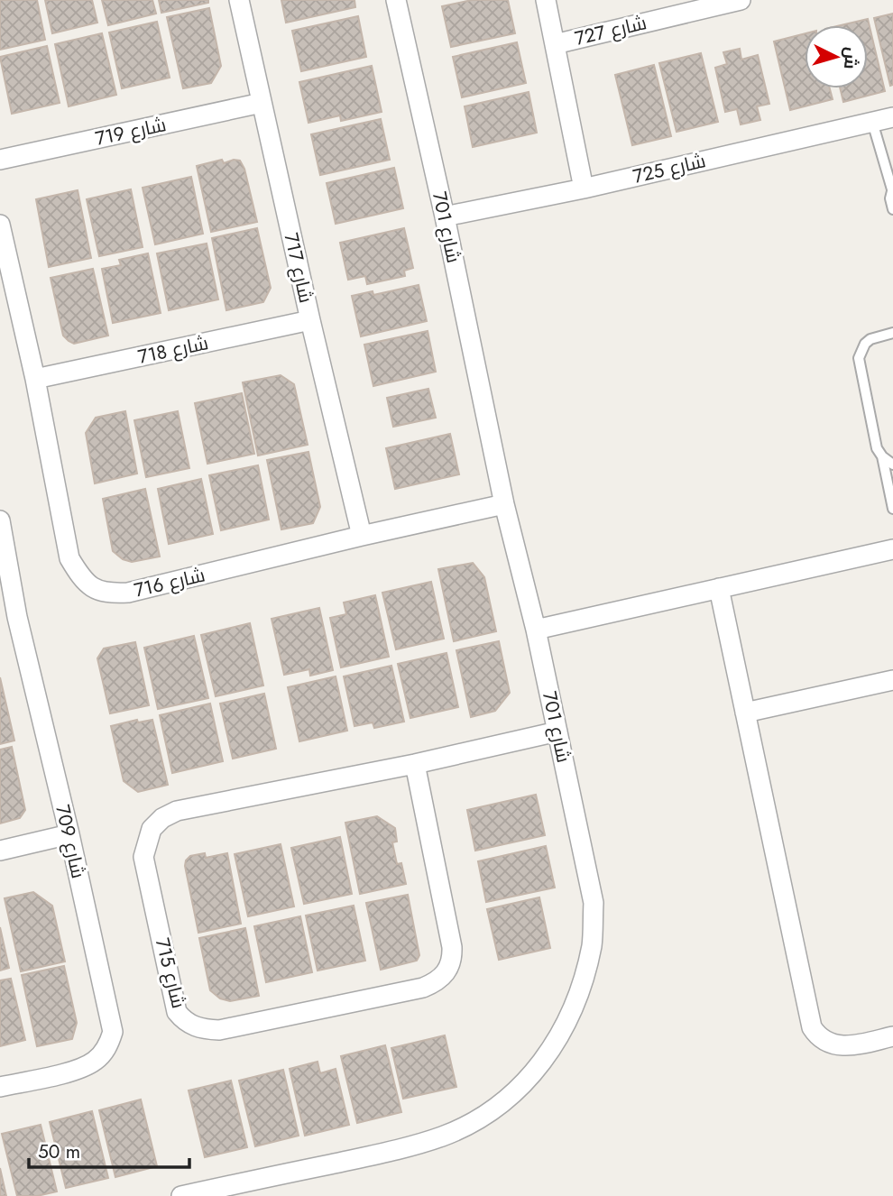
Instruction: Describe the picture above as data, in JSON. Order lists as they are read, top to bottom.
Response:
{
  "streets": {
    "street": [
      "شارع 727",
      "شارع 719",
      "شارع 725",
      "شارع 701",
      "شارع 717",
      "شارع 718",
      "شارع 716",
      "شارع 709",
      "شارع 715"
    ]
  },
  "crossings": [
    ["شارع 727", "شارع 725"],
    ["شارع 719", "شارع 717"],
    ["شارع 725", "شارع 701"],
    ["شارع 701", "شارع 716"],
    ["شارع 701", "شارع 715"],
    ["شارع 717", "شارع 718"],
    ["شارع 717", "شارع 716"],
    ["شارع 718", "شارع 716"]
  ],
  "scale_bar": "50 m",
  "north": "right"
}
